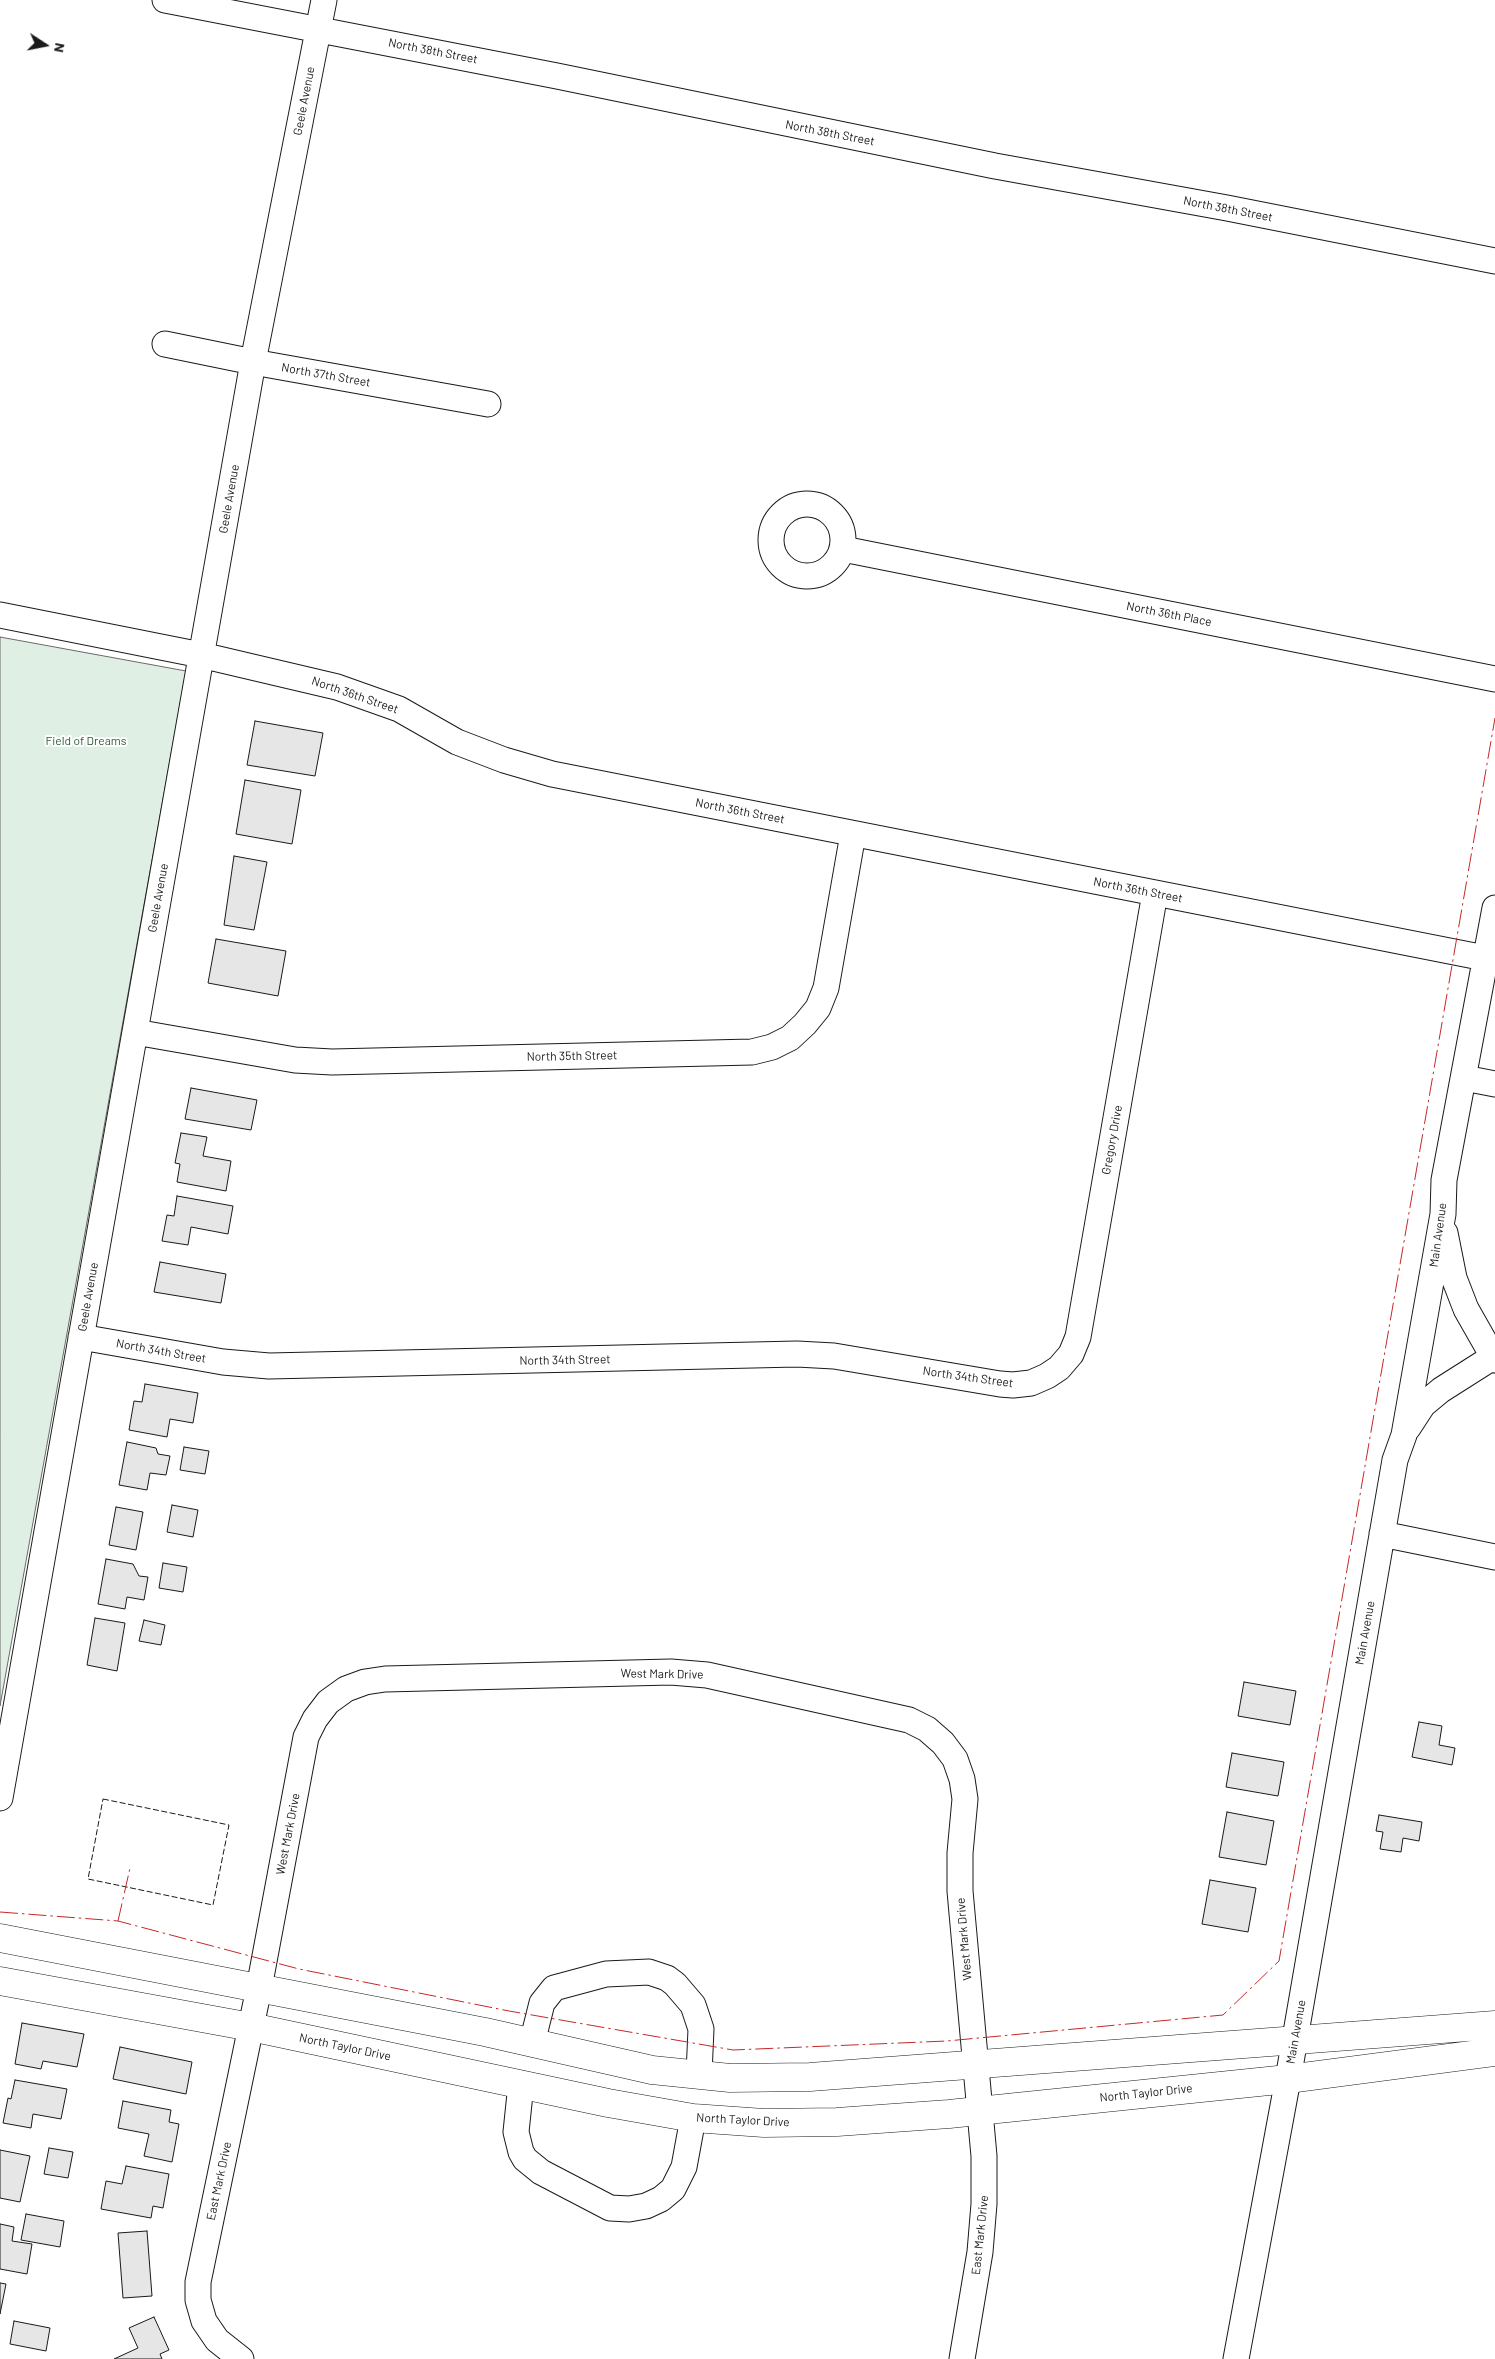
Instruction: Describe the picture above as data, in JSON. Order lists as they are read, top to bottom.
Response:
{
  "streets": {
    "main road": ["North Taylor Drive"],
    "street": [
      "North 38th Street",
      "Geele Avenue",
      "North 37th Street",
      "North 36th Place",
      "North 36th Street",
      "North 35th Street",
      "Gregory Drive",
      "Main Avenue",
      "North 34th Street",
      "West Mark Drive",
      "East Mark Drive"
    ]
  },
  "crossings": [
    ["North 38th Street", "Geele Avenue"],
    ["Geele Avenue", "North 37th Street"],
    ["Geele Avenue", "North 36th Street"],
    ["Geele Avenue", "North 35th Street"],
    ["Geele Avenue", "North 34th Street"],
    ["North 36th Street", "North 35th Street"],
    ["North 36th Street", "Gregory Drive"],
    ["North 36th Street", "Main Avenue"],
    ["Gregory Drive", "North 34th Street"],
    ["Main Avenue", "North Taylor Drive"],
    ["West Mark Drive", "North Taylor Drive"],
    ["West Mark Drive", "East Mark Drive"],
    ["North Taylor Drive", "East Mark Drive"]
  ],
  "parks": ["Field of Dreams"],
  "north": "right"
}
